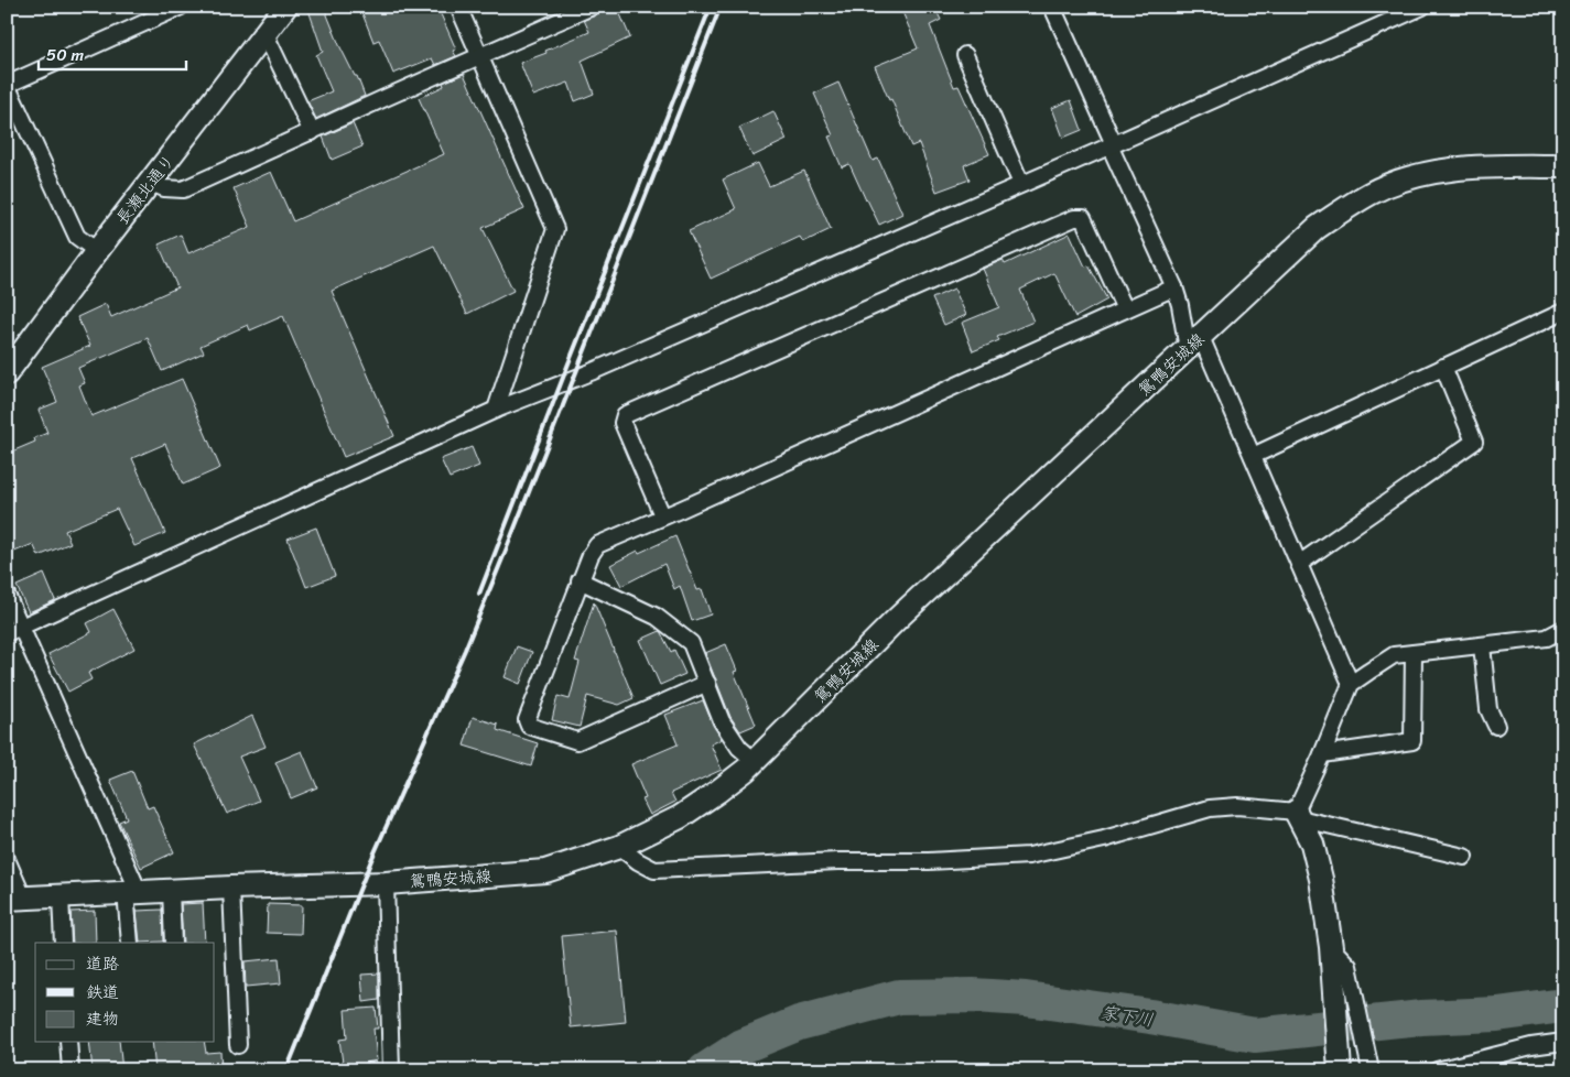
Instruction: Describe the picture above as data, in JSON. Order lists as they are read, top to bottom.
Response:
{
  "streets": {
    "main road": ["長瀬北通り", "鴛鴨安城線"]
  },
  "water": ["家下川"],
  "legend": ["道路", "鉄道", "建物"],
  "scale_bar": "50 m"
}
